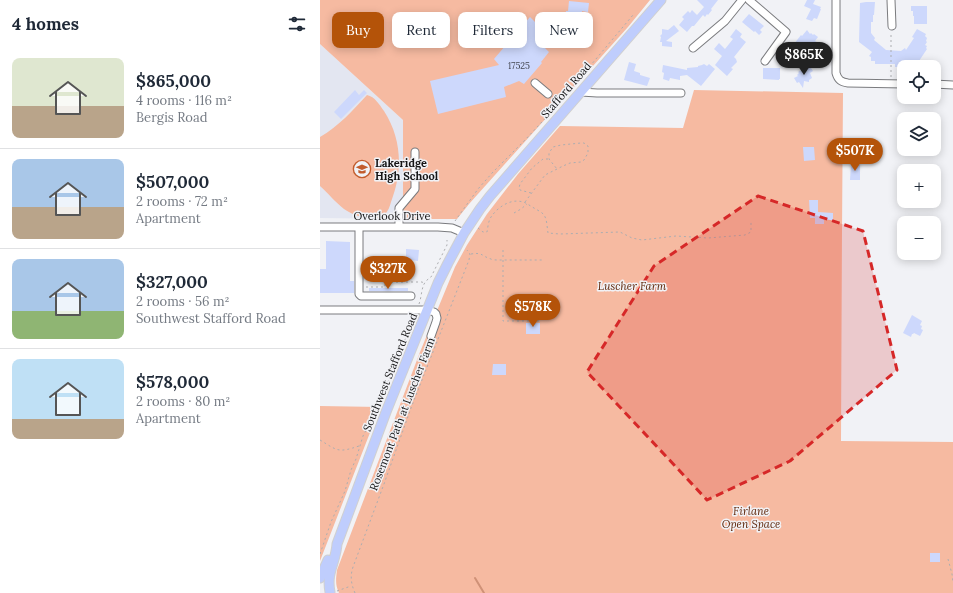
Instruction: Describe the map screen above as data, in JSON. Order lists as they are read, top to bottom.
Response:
{
  "streets": {
    "main road": ["Stafford Road", "Southwest Stafford Road"],
    "street": ["Overlook Drive"],
    "path": ["Rosemont Path at Luscher Farm"]
  },
  "crossings": [
    ["Stafford Road", "Southwest Stafford Road"],
    ["Overlook Drive", "Southwest Stafford Road"]
  ],
  "parks": ["Luscher Farm", "Firlane Open Space"],
  "places": {
    "school or university": ["Lakeridge High School"]
  },
  "house_numbers": ["17525"],
  "page": {
    "heading": "4 homes",
    "chip": [
      "Buy",
      "Rent",
      "Filters",
      "New"
    ],
    "price": [
      "$865K",
      "$507K",
      "$327K",
      "$578K"
    ],
    "list": [
      {
        "name": "$865,000",
        "note": "4 rooms · 116 m² · Bergis Road"
      },
      {
        "name": "$507,000",
        "note": "2 rooms · 72 m² · Apartment"
      },
      {
        "name": "$327,000",
        "note": "2 rooms · 56 m² · Southwest Stafford Road"
      },
      {
        "name": "$578,000",
        "note": "2 rooms · 80 m² · Apartment"
      }
    ],
    "map_buttons": ["+", "−"]
  }
}
